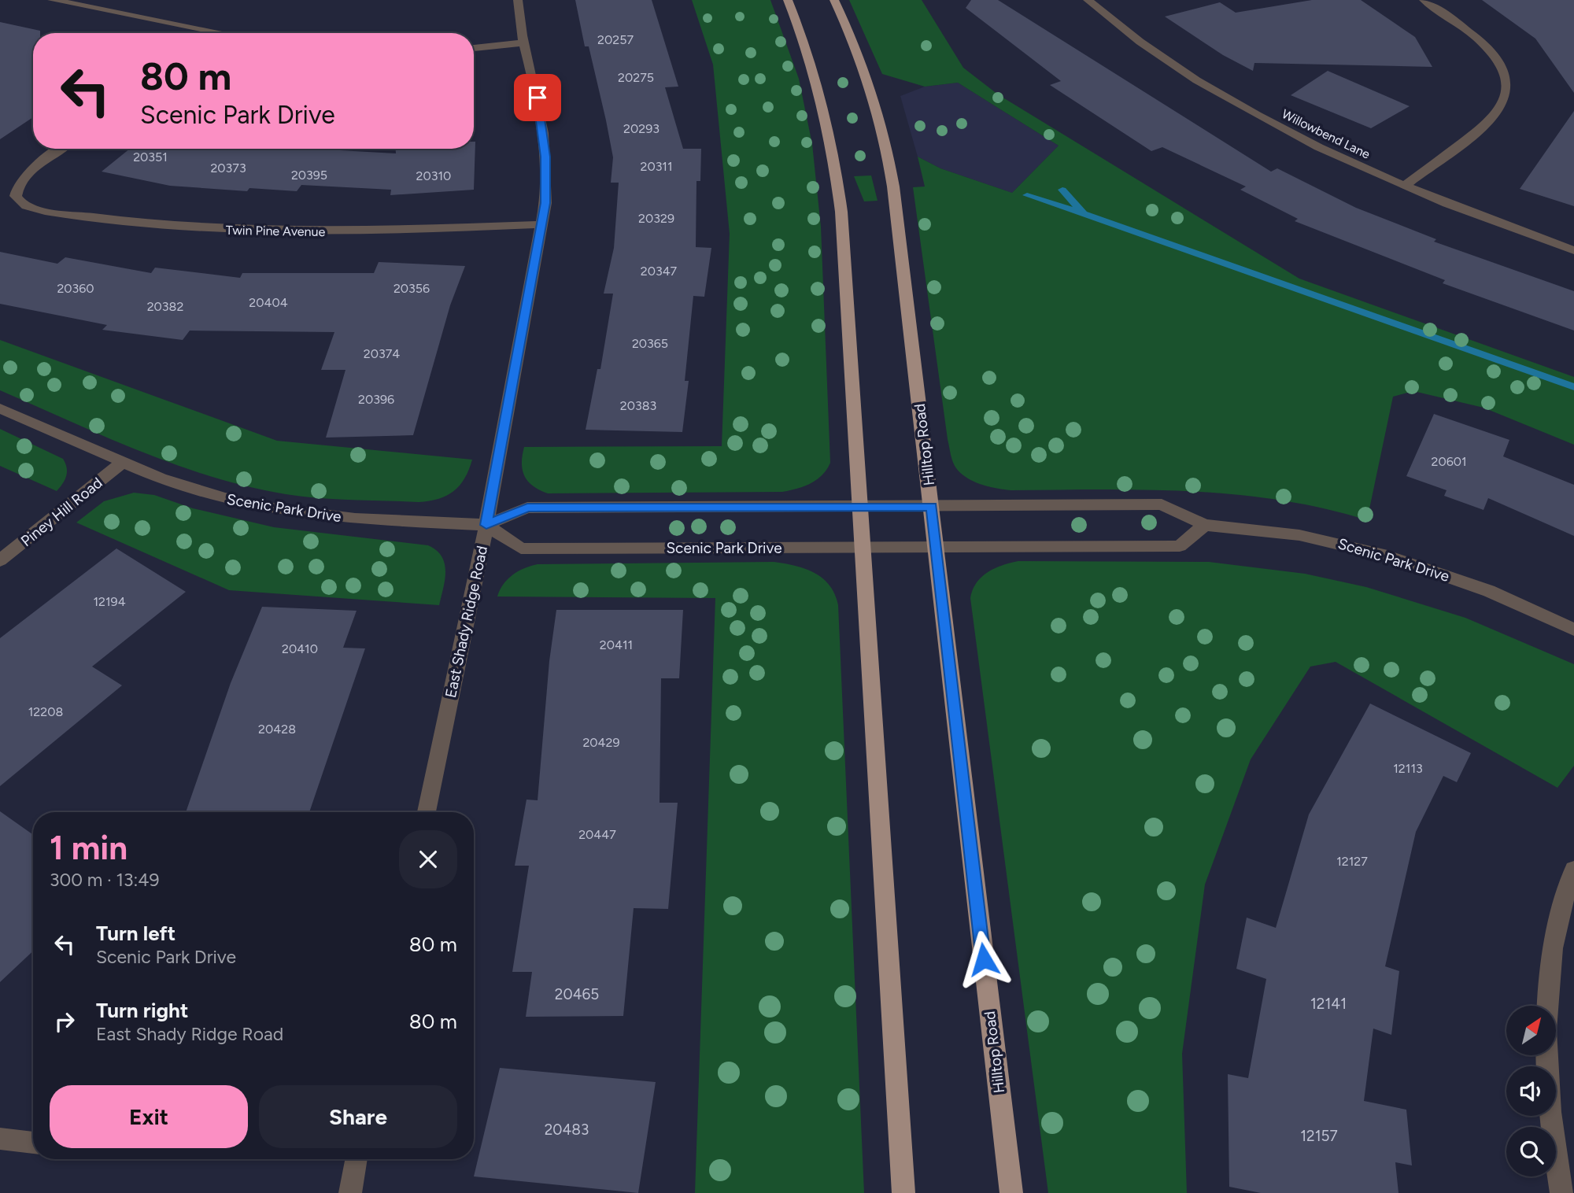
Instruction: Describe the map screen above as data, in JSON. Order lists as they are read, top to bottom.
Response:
{
  "streets": {
    "main road": ["Hilltop Road"],
    "street": [
      "Willowbend Lane",
      "Twin Pine Avenue",
      "Scenic Park Drive",
      "Piney Hill Road",
      "East Shady Ridge Road"
    ]
  },
  "crossings": [
    ["Twin Pine Avenue", "East Shady Ridge Road"],
    ["Hilltop Road", "Scenic Park Drive"],
    ["Scenic Park Drive", "Piney Hill Road"],
    ["Scenic Park Drive", "East Shady Ridge Road"]
  ],
  "house_numbers": [
    "20257",
    "20275",
    "20293",
    "20351",
    "20311",
    "20373",
    "20395",
    "20310",
    "20329",
    "20347",
    "20360",
    "20356",
    "20404",
    "20382",
    "20365",
    "20374",
    "20396",
    "20383",
    "20601",
    "12194",
    "20411",
    "20410",
    "12208",
    "20428",
    "20429",
    "12113",
    "20447",
    "12127",
    "20465",
    "12141",
    "20483",
    "12157"
  ],
  "north": "top right",
  "page": {
    "turn": ["80 m", "Scenic Park Drive"],
    "heading": ["1 min", "300 m · 13:49"],
    "list": [
      {
        "name": "Turn left",
        "note": "Scenic Park Drive",
        "value": "80 m"
      },
      {
        "name": "Turn right",
        "note": "East Shady Ridge Road",
        "value": "80 m"
      }
    ],
    "buttons": ["Exit", "Share"]
  }
}
